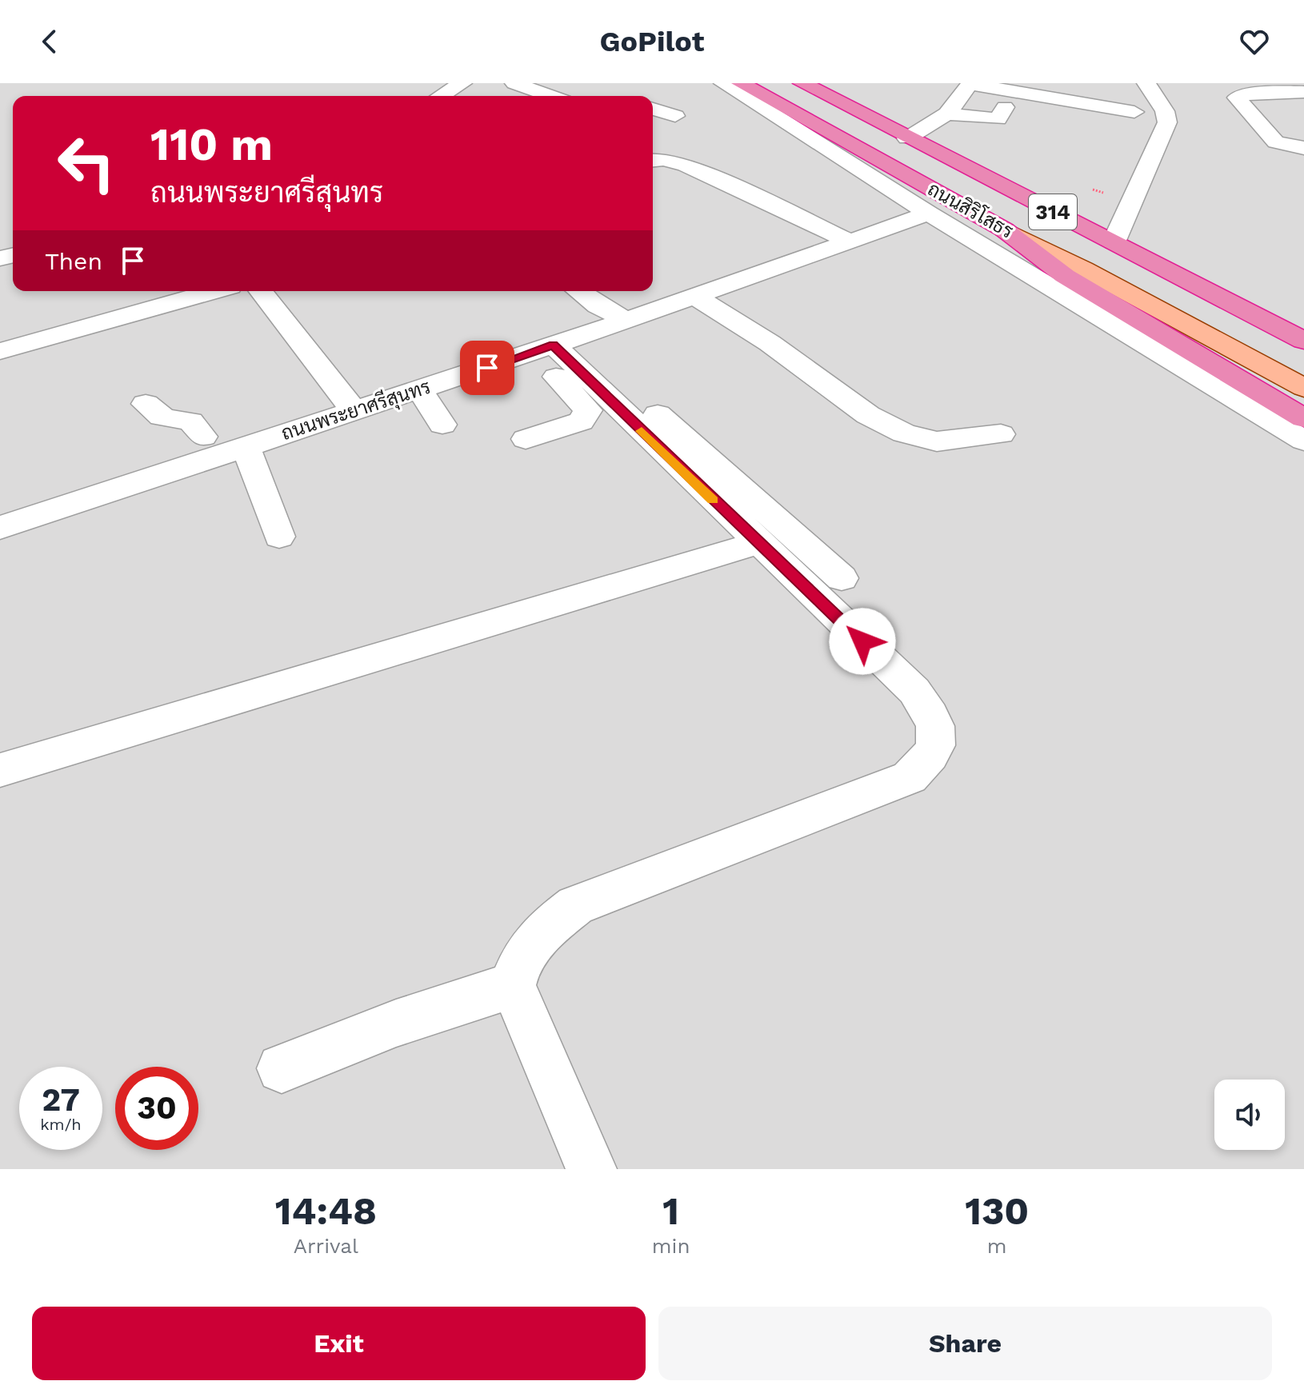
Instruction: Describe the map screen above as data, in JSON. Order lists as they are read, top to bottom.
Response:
{
  "streets": {
    "highway": ["ถนนสิริโสธร", "314"],
    "street": ["ถนนพระยาศรีสุนทร"]
  },
  "page": {
    "header": "GoPilot",
    "turn": ["110 m", "ถนนพระยาศรีสุนทร"],
    "then": "Then",
    "speed": "27 km/h",
    "limit": "30",
    "eta": [
      "14:48",
      "Arrival",
      "1",
      "min",
      "130",
      "m"
    ],
    "buttons": ["Exit", "Share"]
  }
}
